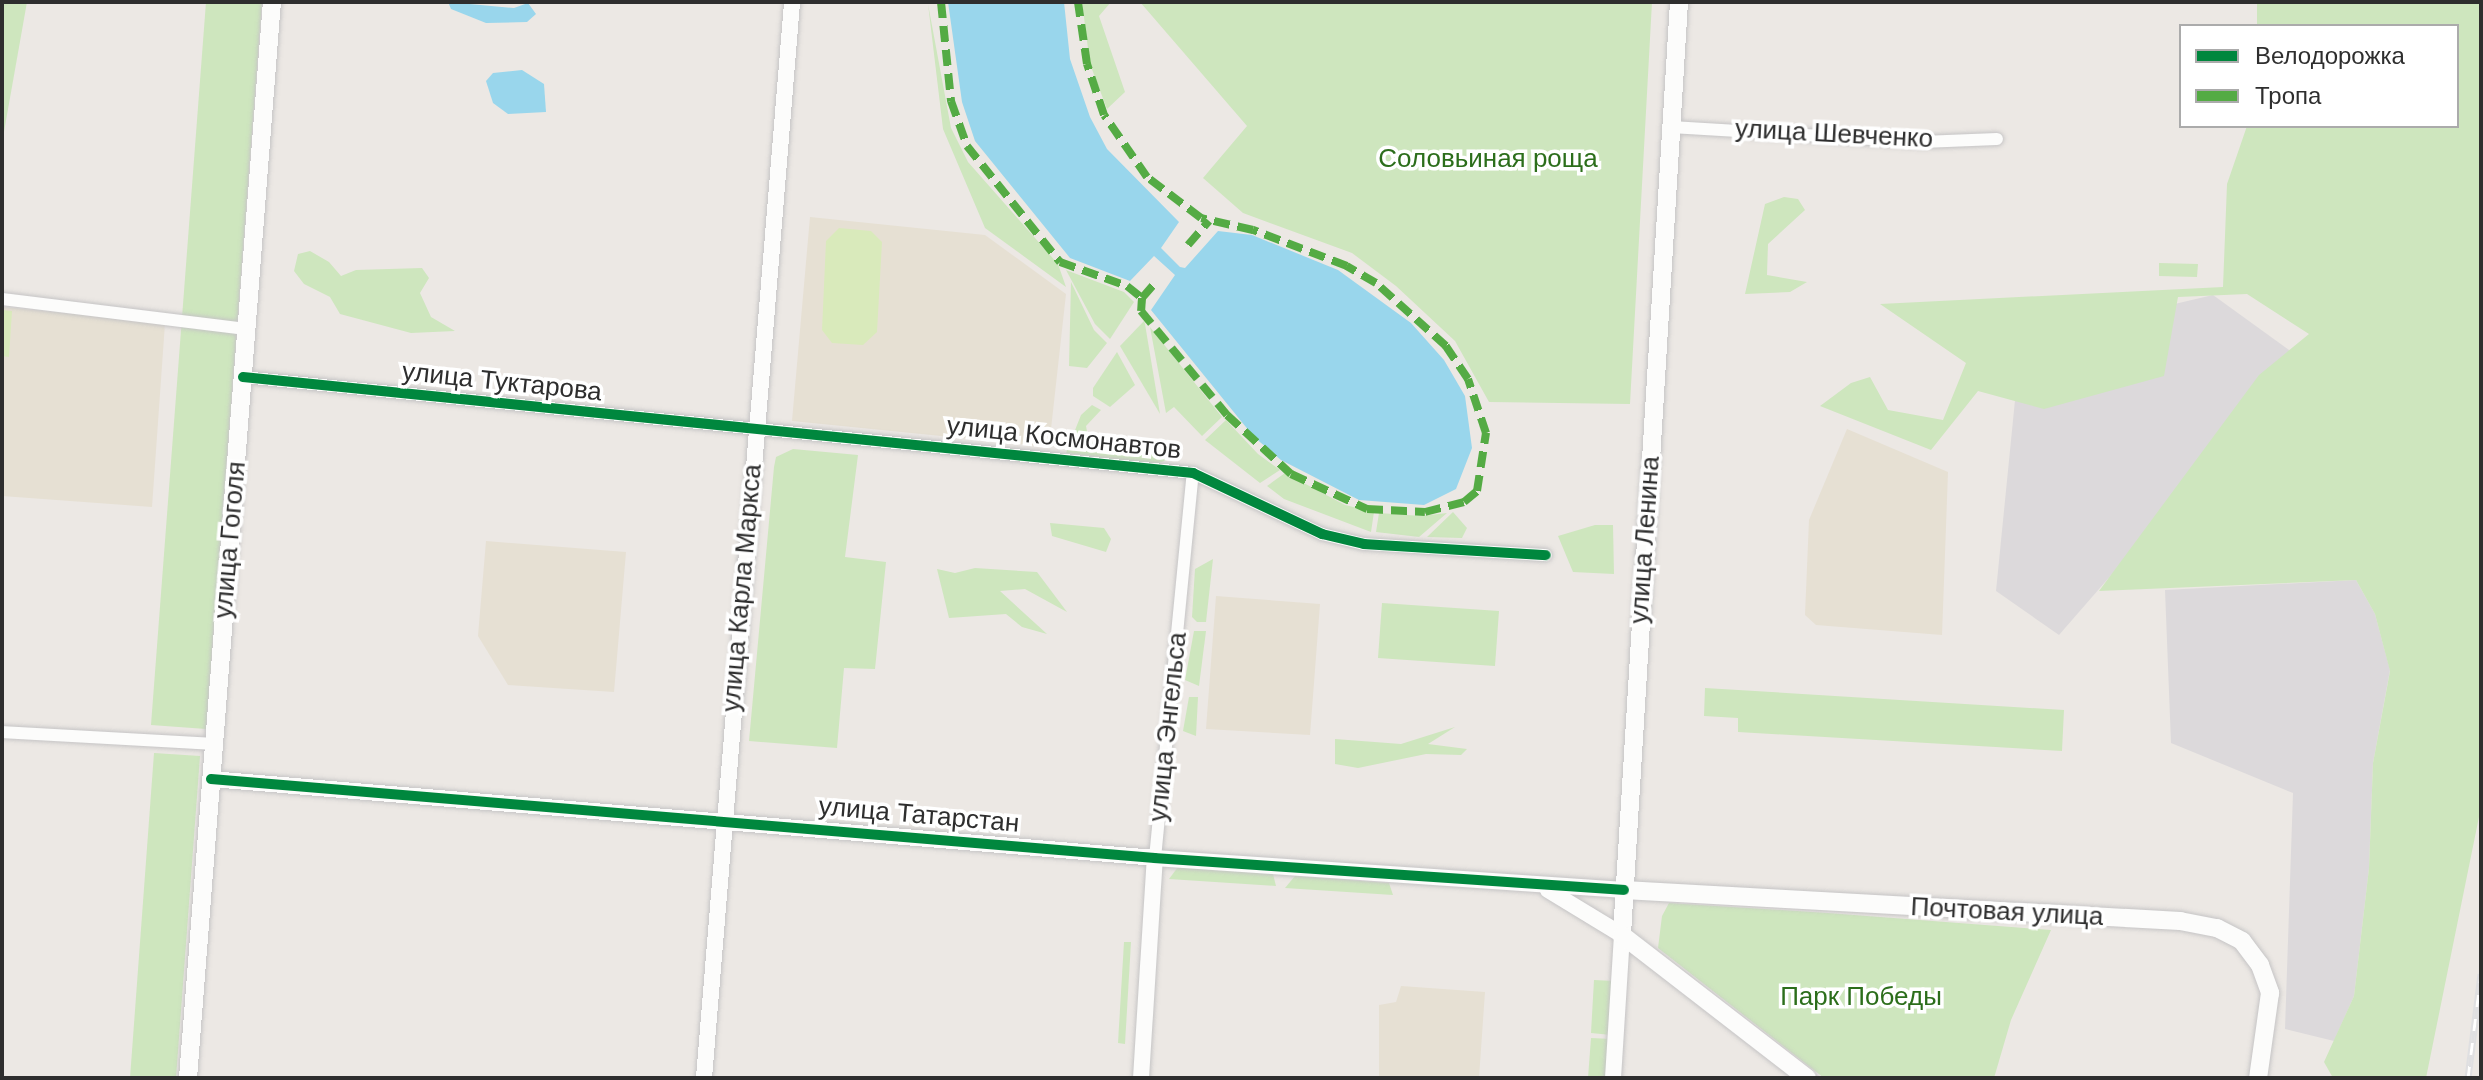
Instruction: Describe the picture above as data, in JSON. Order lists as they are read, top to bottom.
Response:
{
  "streets": {
    "main road": ["улица Гоголя", "улица Ленина", "Почтовая улица"],
    "street": [
      "улица Шевченко",
      "улица Туктарова",
      "улица Космонавтов",
      "улица Карла Маркса",
      "улица Энгельса",
      "улица Татарстан"
    ]
  },
  "crossings": [
    ["улица Шевченко", "улица Ленина"],
    ["улица Туктарова", "улица Космонавтов"],
    ["улица Туктарова", "улица Гоголя"],
    ["улица Туктарова", "улица Карла Маркса"],
    ["улица Космонавтов", "улица Карла Маркса"],
    ["улица Космонавтов", "улица Энгельса"],
    ["улица Гоголя", "улица Татарстан"],
    ["улица Ленина", "улица Татарстан"],
    ["улица Ленина", "Почтовая улица"],
    ["улица Карла Маркса", "улица Татарстан"],
    ["улица Энгельса", "улица Татарстан"],
    ["улица Татарстан", "Почтовая улица"]
  ],
  "parks": ["Соловьиная роща", "Парк Победы"],
  "legend": ["Велодорожка", "Тропа"]
}
